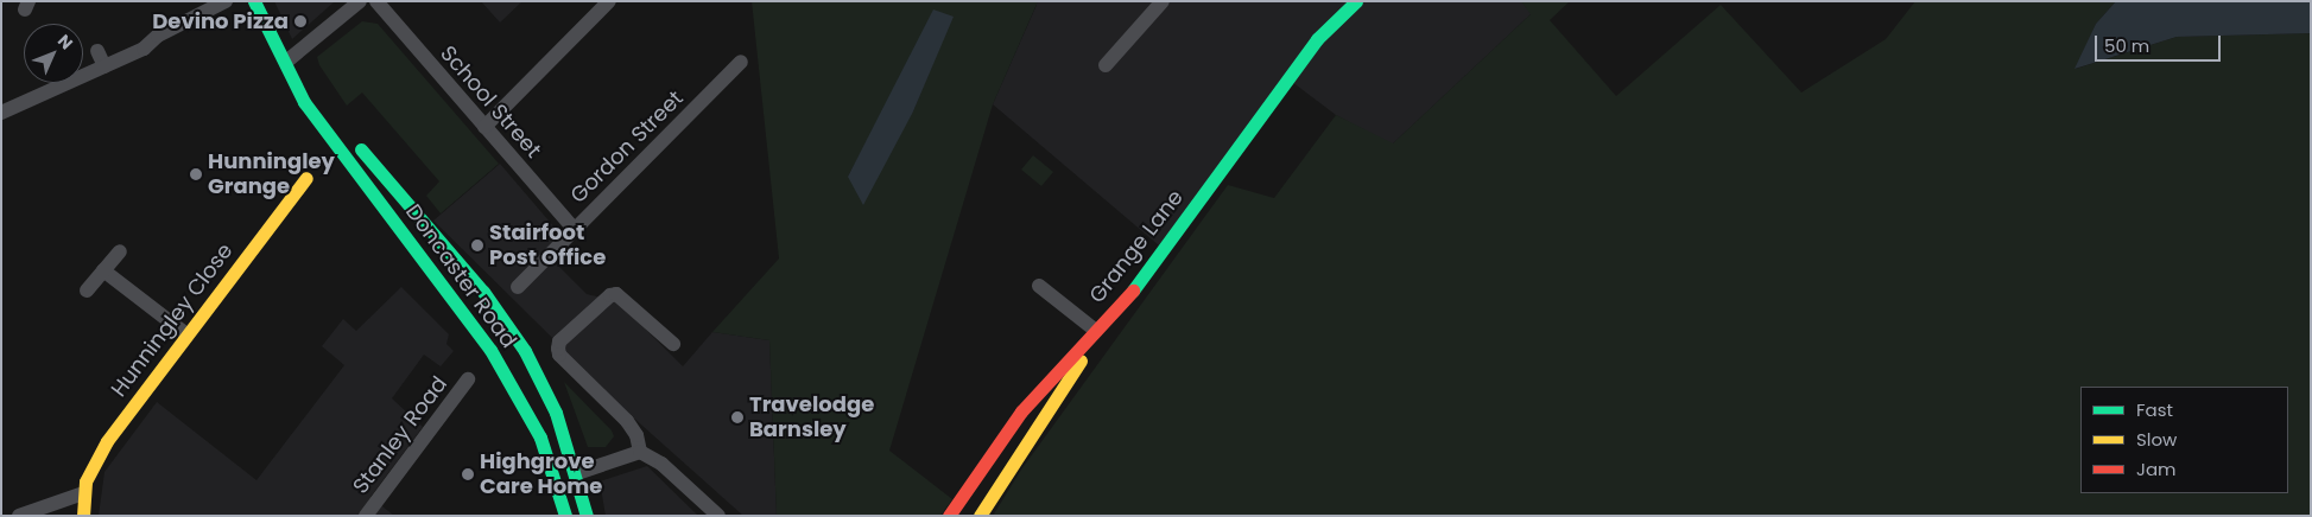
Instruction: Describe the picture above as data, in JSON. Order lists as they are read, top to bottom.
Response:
{
  "streets": {
    "main road": ["Grange Lane", "Doncaster Road", "Hunningley Close"],
    "street": ["School Street", "Gordon Street", "Stanley Road"]
  },
  "crossings": [
    ["School Street", "Gordon Street"]
  ],
  "places": [
    "Devino Pizza",
    "Hunningley Grange",
    "Stairfoot Post Office",
    "Travelodge Barnsley",
    "Highgrove Care Home"
  ],
  "legend": ["Fast", "Slow", "Jam"],
  "scale_bar": "50 m",
  "north": "top right"
}
